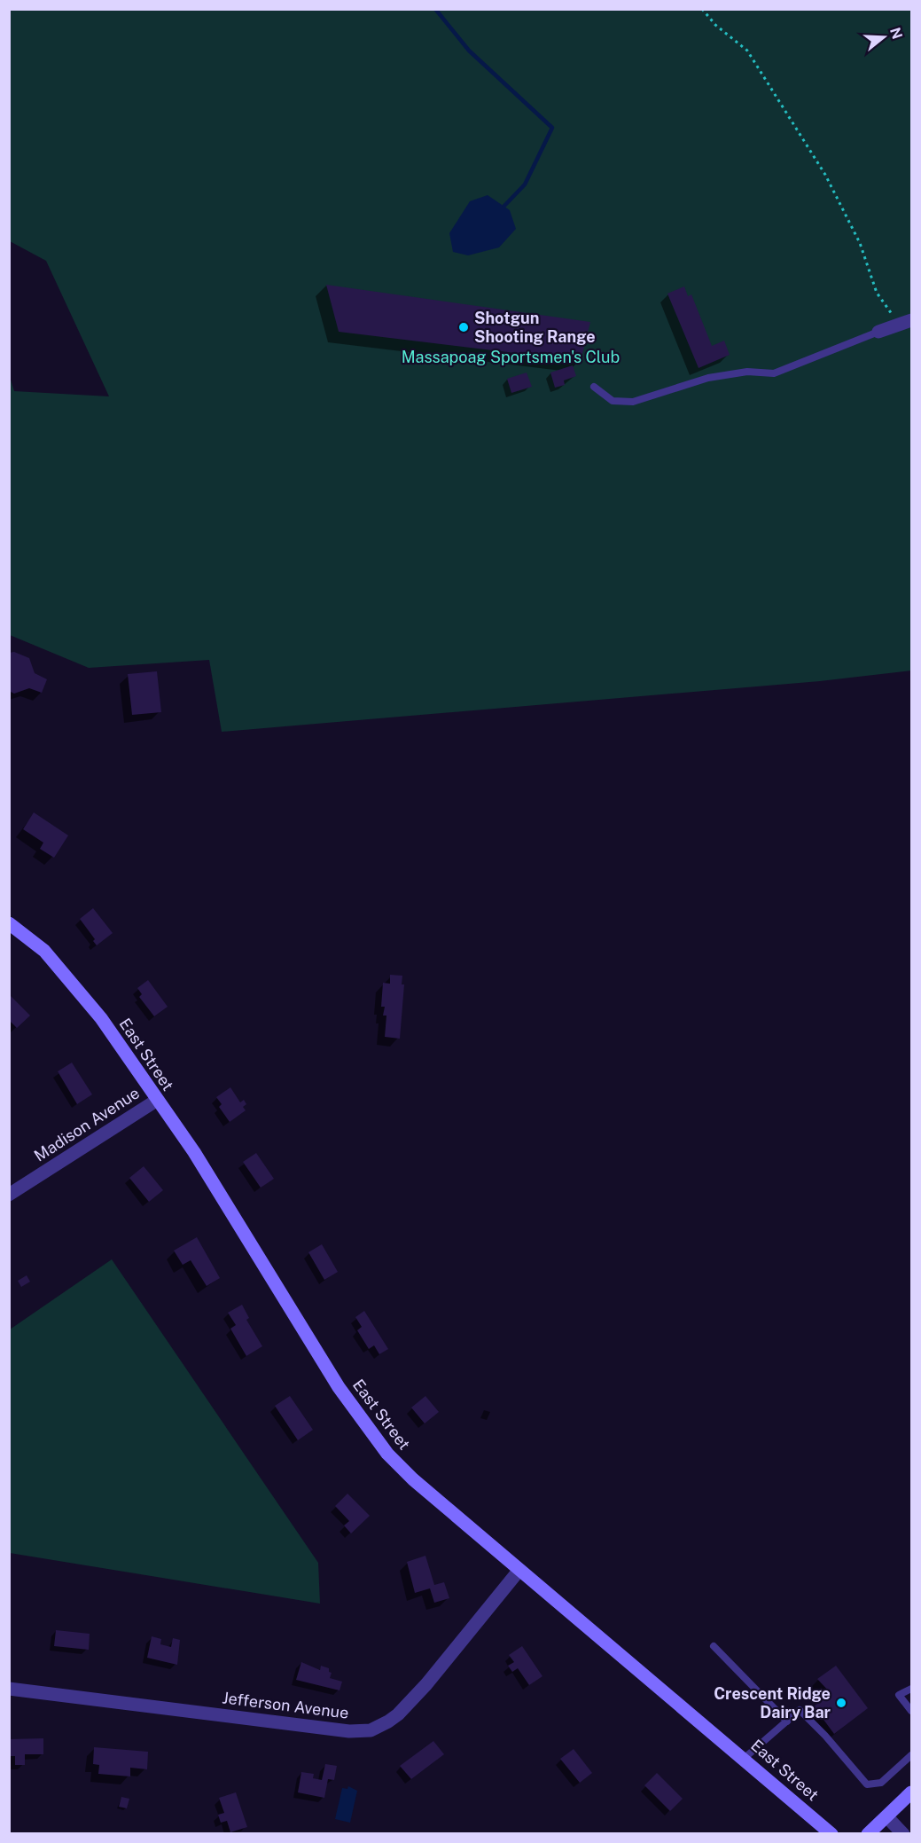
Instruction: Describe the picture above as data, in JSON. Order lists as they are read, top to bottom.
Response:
{
  "streets": {
    "street": ["East Street", "Madison Avenue", "Jefferson Avenue"]
  },
  "crossings": [
    ["East Street", "Madison Avenue"],
    ["East Street", "Jefferson Avenue"]
  ],
  "parks": ["Massapoag Sportsmen's Club"],
  "places": ["Shotgun Shooting Range", "Crescent Ridge Dairy Bar"],
  "north": "right"
}
